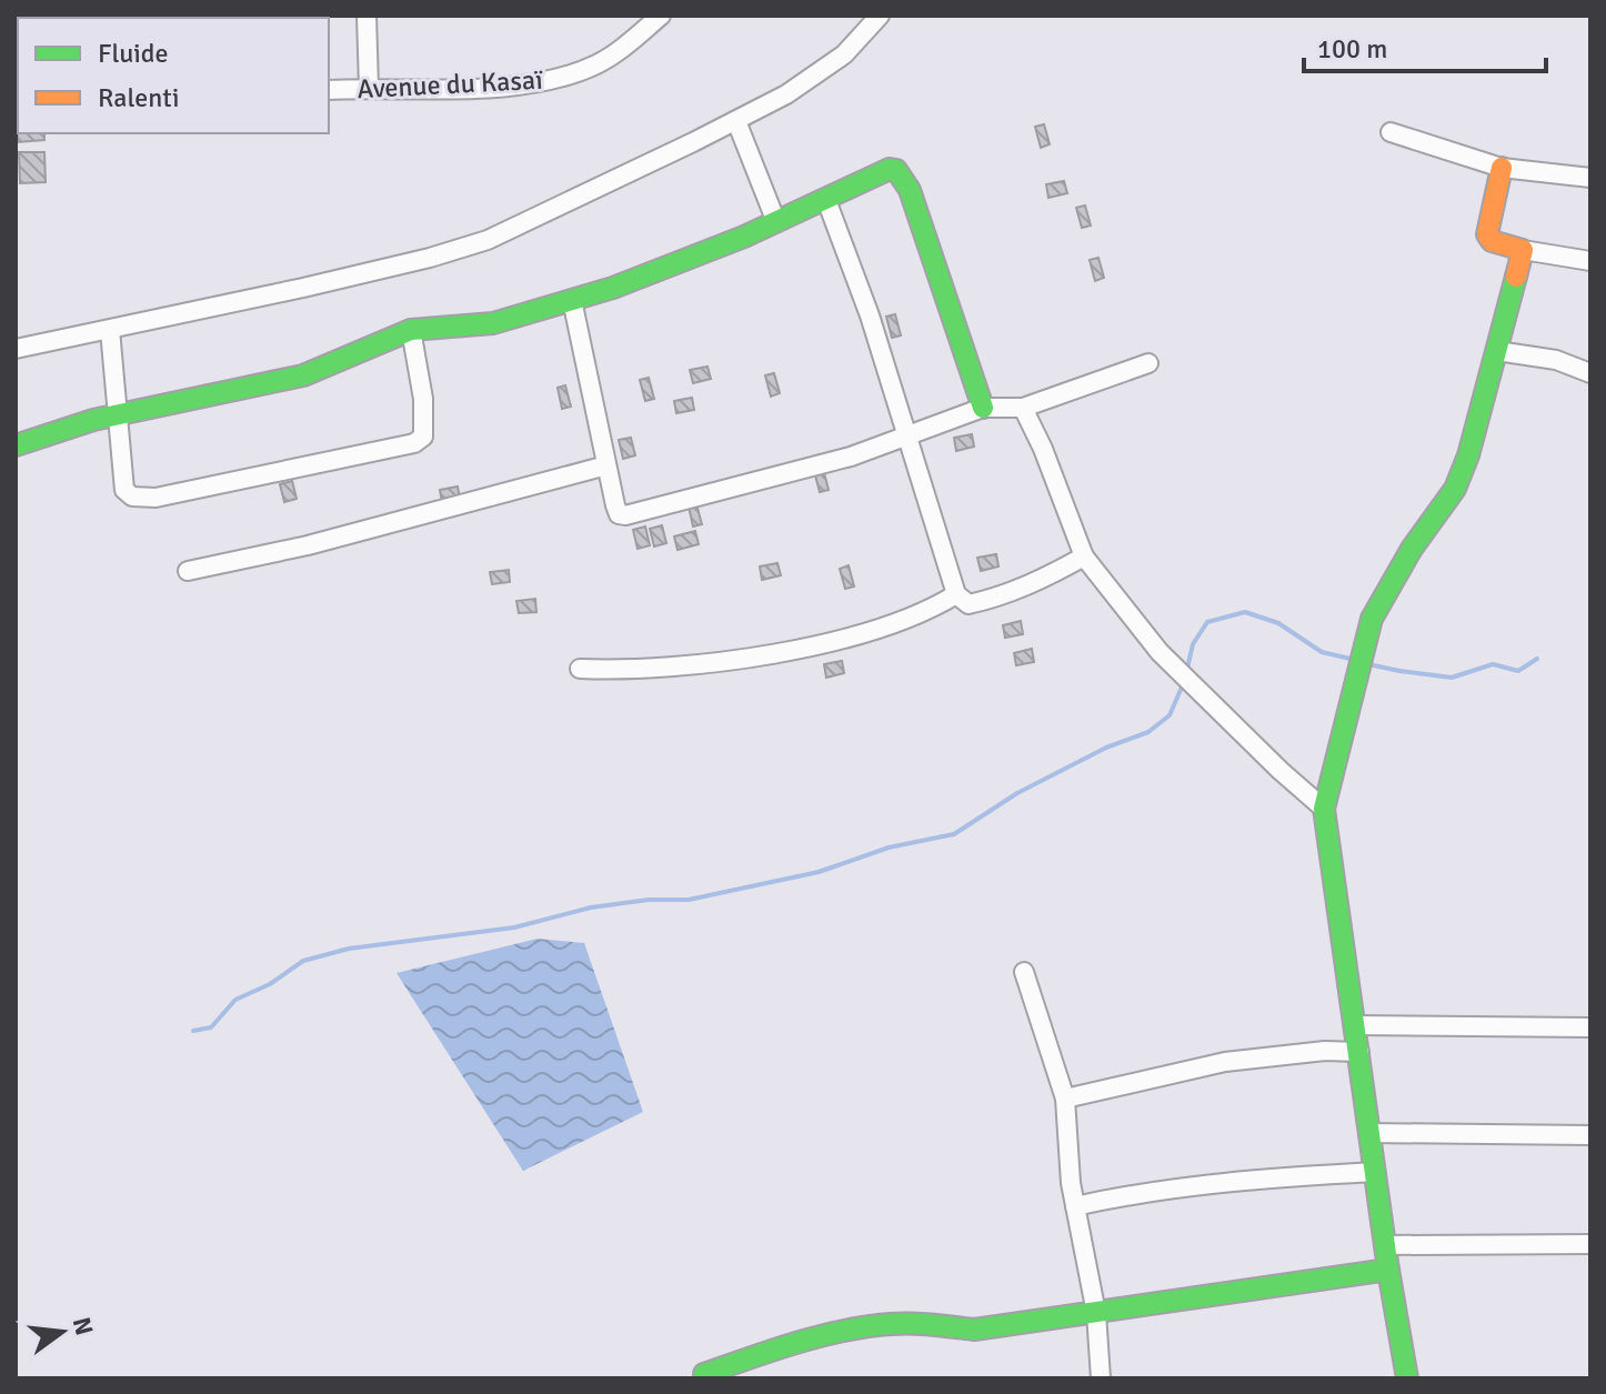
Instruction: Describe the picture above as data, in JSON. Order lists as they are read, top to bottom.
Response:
{
  "streets": {
    "street": ["Avenue du Kasaï"]
  },
  "legend": ["Fluide", "Ralenti"],
  "scale_bar": "100 m",
  "north": "right"
}
